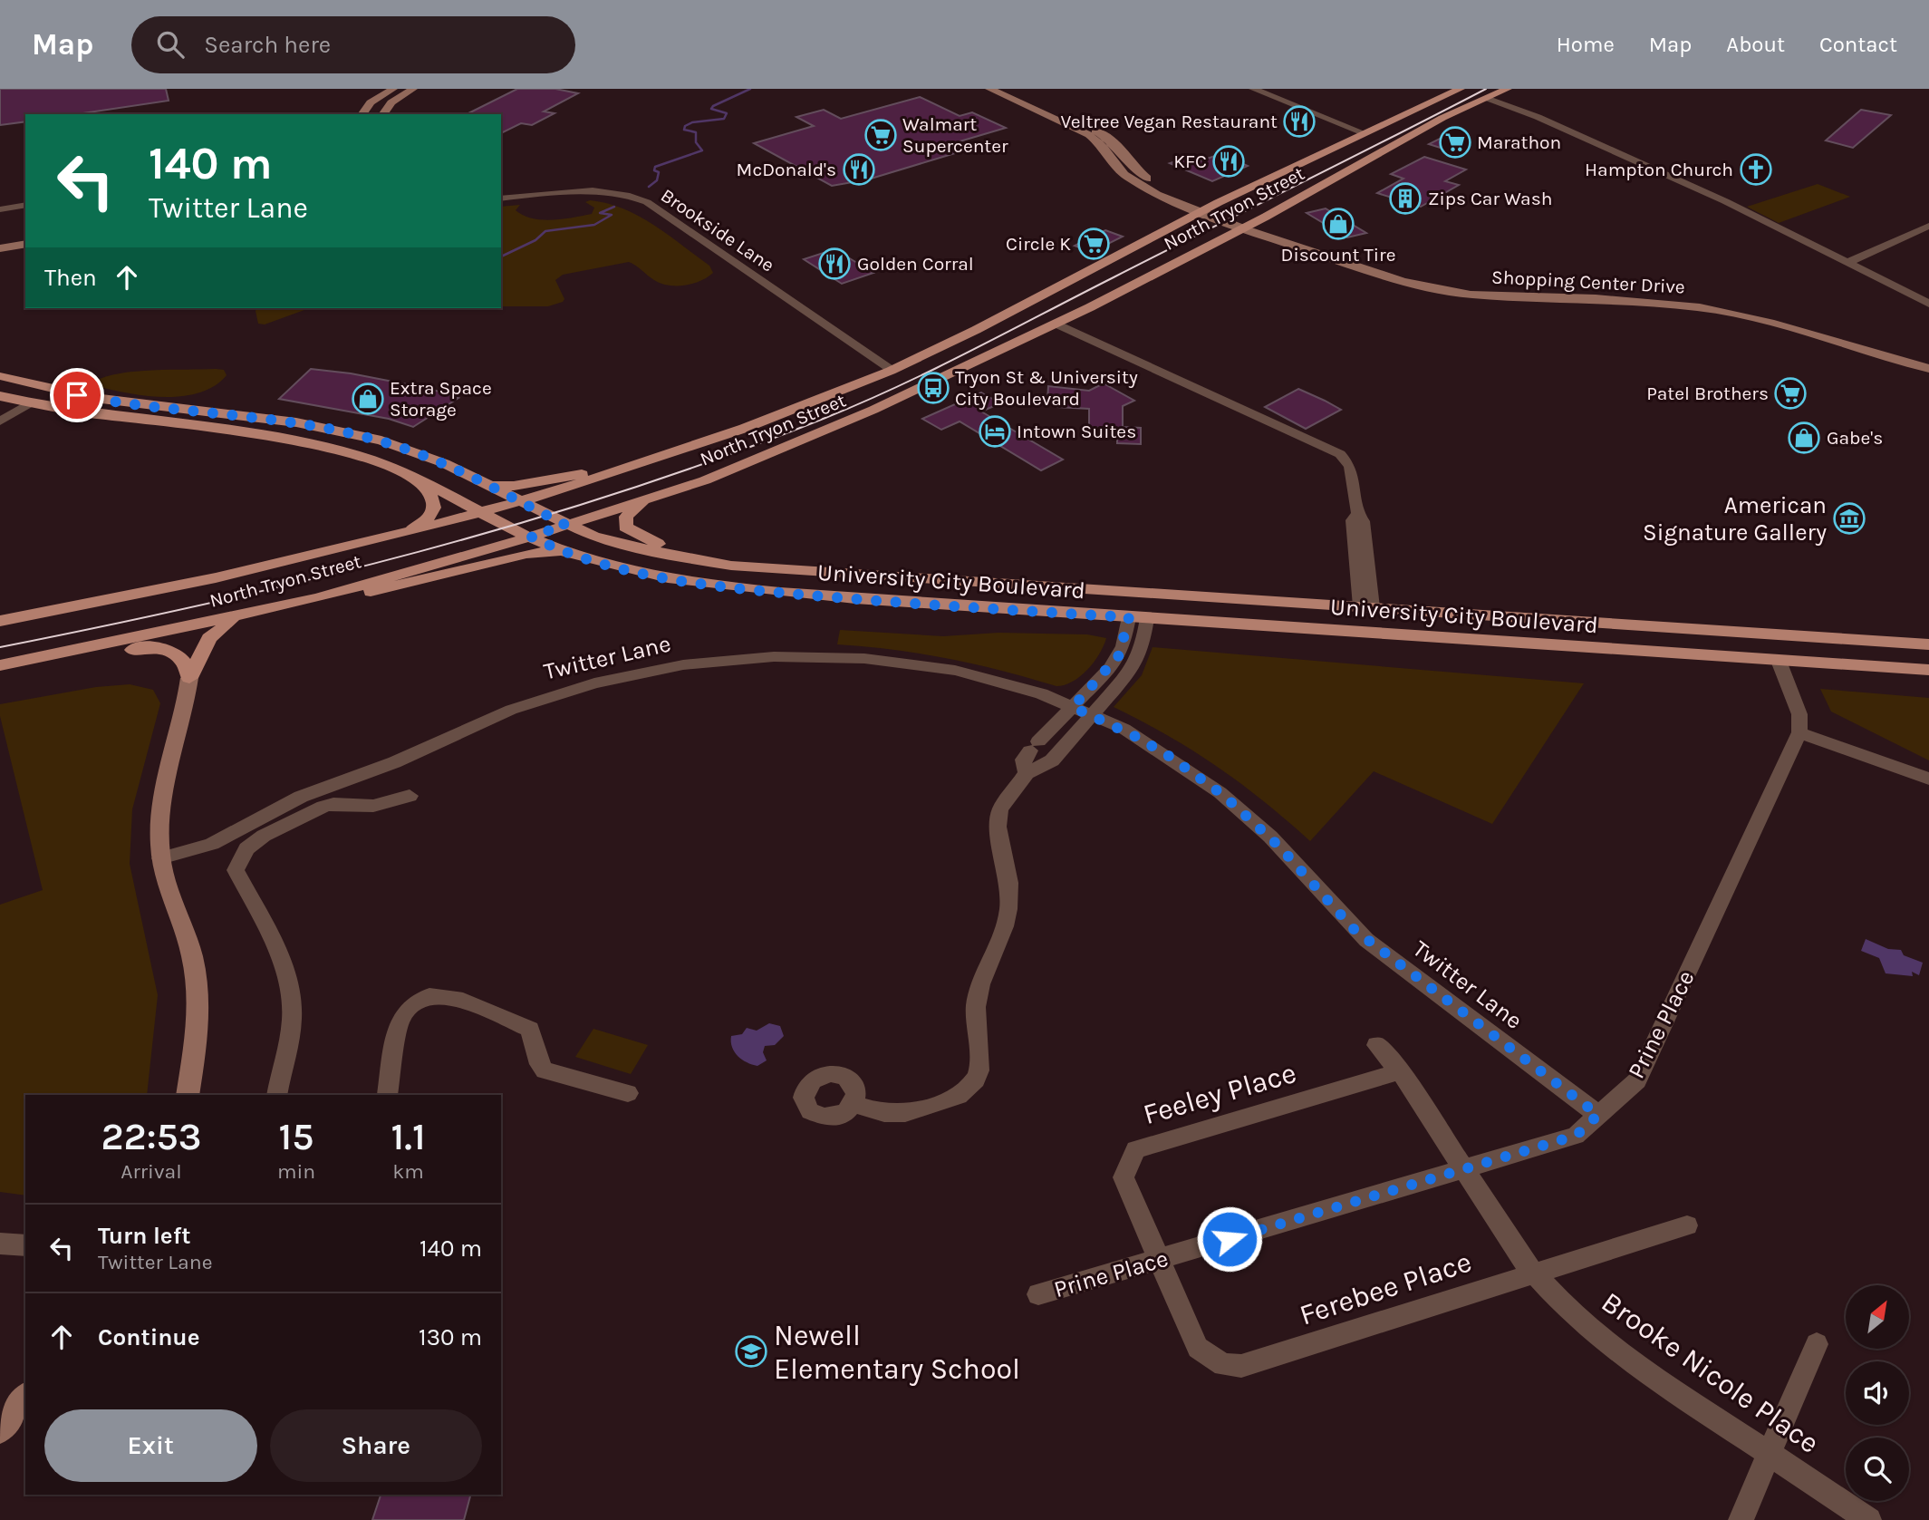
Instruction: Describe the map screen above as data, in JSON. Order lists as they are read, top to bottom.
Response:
{
  "streets": {
    "main road": ["North Tryon Street", "University City Boulevard"],
    "street": [
      "Brookside Lane",
      "Shopping Center Drive",
      "Twitter Lane",
      "Prine Place",
      "Feeley Place",
      "Ferebee Place",
      "Brooke Nicole Place"
    ]
  },
  "crossings": [
    ["North Tryon Street", "Brookside Lane"],
    ["North Tryon Street", "Shopping Center Drive"],
    ["North Tryon Street", "University City Boulevard"],
    ["Twitter Lane", "Prine Place"],
    ["Prine Place", "Feeley Place"],
    ["Prine Place", "Ferebee Place"],
    ["Prine Place", "Brooke Nicole Place"],
    ["Feeley Place", "Ferebee Place"],
    ["Feeley Place", "Brooke Nicole Place"],
    ["Ferebee Place", "Brooke Nicole Place"]
  ],
  "places": {
    "restaurant": [
      "Veltree Vegan Restaurant",
      "KFC",
      "McDonald's",
      "Golden Corral"
    ],
    "supermarket": [
      "Walmart Supercenter",
      "Marathon",
      "Circle K",
      "Patel Brothers"
    ],
    "church": ["Hampton Church"],
    "building": ["Zips Car Wash"],
    "shop": ["Discount Tire", "Extra Space Storage", "Gabe's"],
    "bus stop": ["Tryon St & University City Boulevard"],
    "hotel": ["Intown Suites"],
    "museum": ["American Signature Gallery"],
    "school or university": ["Newell Elementary School"]
  },
  "north": "top right",
  "page": {
    "header": "Map",
    "search": "Search here",
    "nav": [
      "Home",
      "Map",
      "About",
      "Contact"
    ],
    "turn": ["140 m", "Twitter Lane"],
    "then": "Then",
    "eta": [
      "22:53",
      "Arrival",
      "15",
      "min",
      "1.1",
      "km"
    ],
    "list": [
      {
        "name": "Turn left",
        "note": "Twitter Lane",
        "value": "140 m"
      },
      {
        "name": "Continue",
        "value": "130 m"
      }
    ],
    "buttons": ["Exit", "Share"]
  }
}
